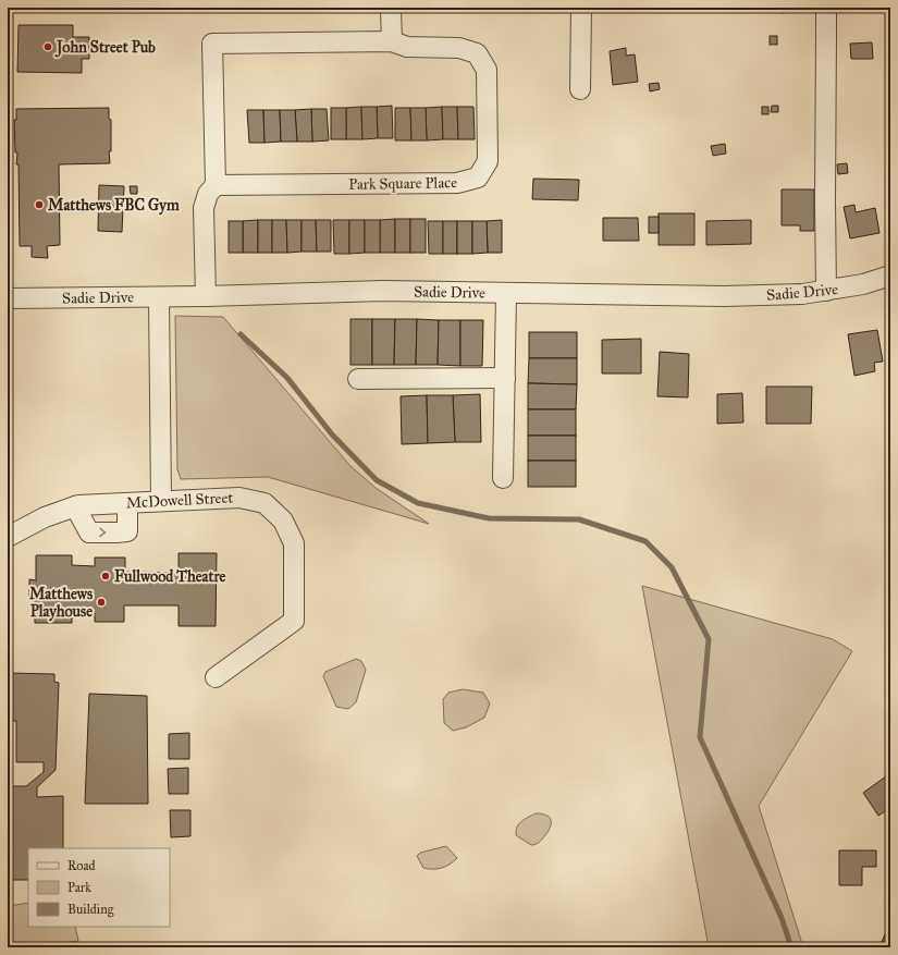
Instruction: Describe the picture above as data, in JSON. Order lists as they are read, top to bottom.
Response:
{
  "streets": {
    "street": ["Park Square Place", "Sadie Drive", "McDowell Street"]
  },
  "places": [
    "John Street Pub",
    "Matthews FBC Gym",
    "Fullwood Theatre",
    "Matthews Playhouse"
  ],
  "legend": ["Road", "Park", "Building"]
}
